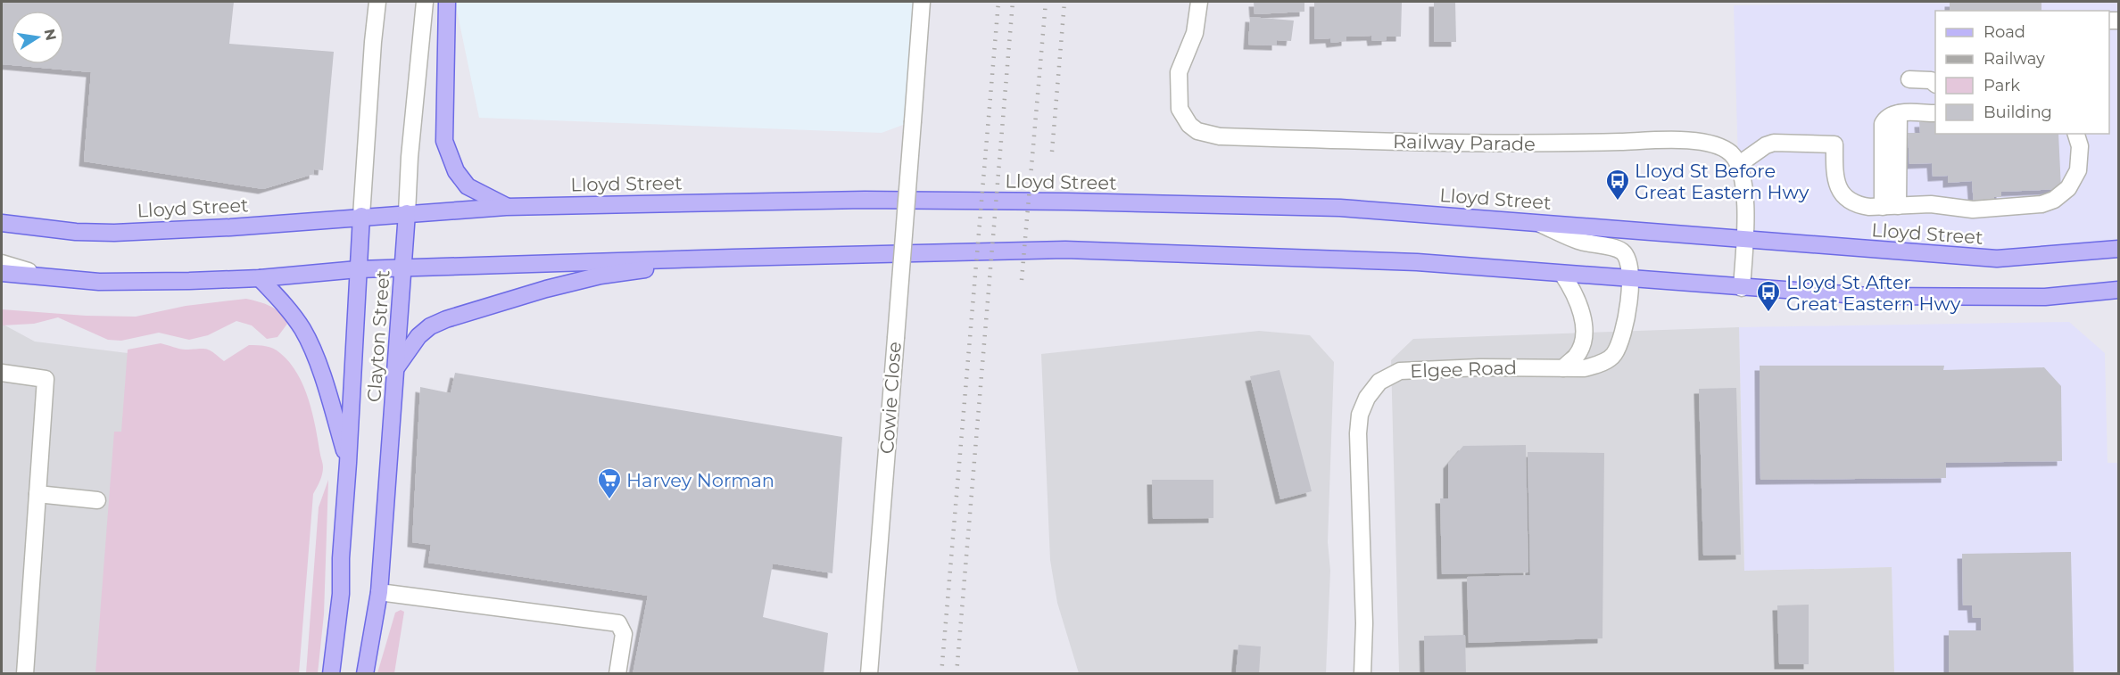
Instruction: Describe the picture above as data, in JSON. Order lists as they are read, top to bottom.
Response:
{
  "streets": {
    "main road": ["Lloyd Street", "Clayton Street"],
    "street": ["Railway Parade", "Elgee Road", "Cowie Close"]
  },
  "crossings": [
    ["Railway Parade", "Lloyd Street"],
    ["Lloyd Street", "Clayton Street"],
    ["Lloyd Street", "Elgee Road"]
  ],
  "places": {
    "bus stop": ["Lloyd St Before Great Eastern Hwy", "Lloyd St After Great Eastern Hwy"],
    "supermarket": ["Harvey Norman"]
  },
  "legend": [
    "Road",
    "Railway",
    "Park",
    "Building"
  ],
  "north": "right"
}
